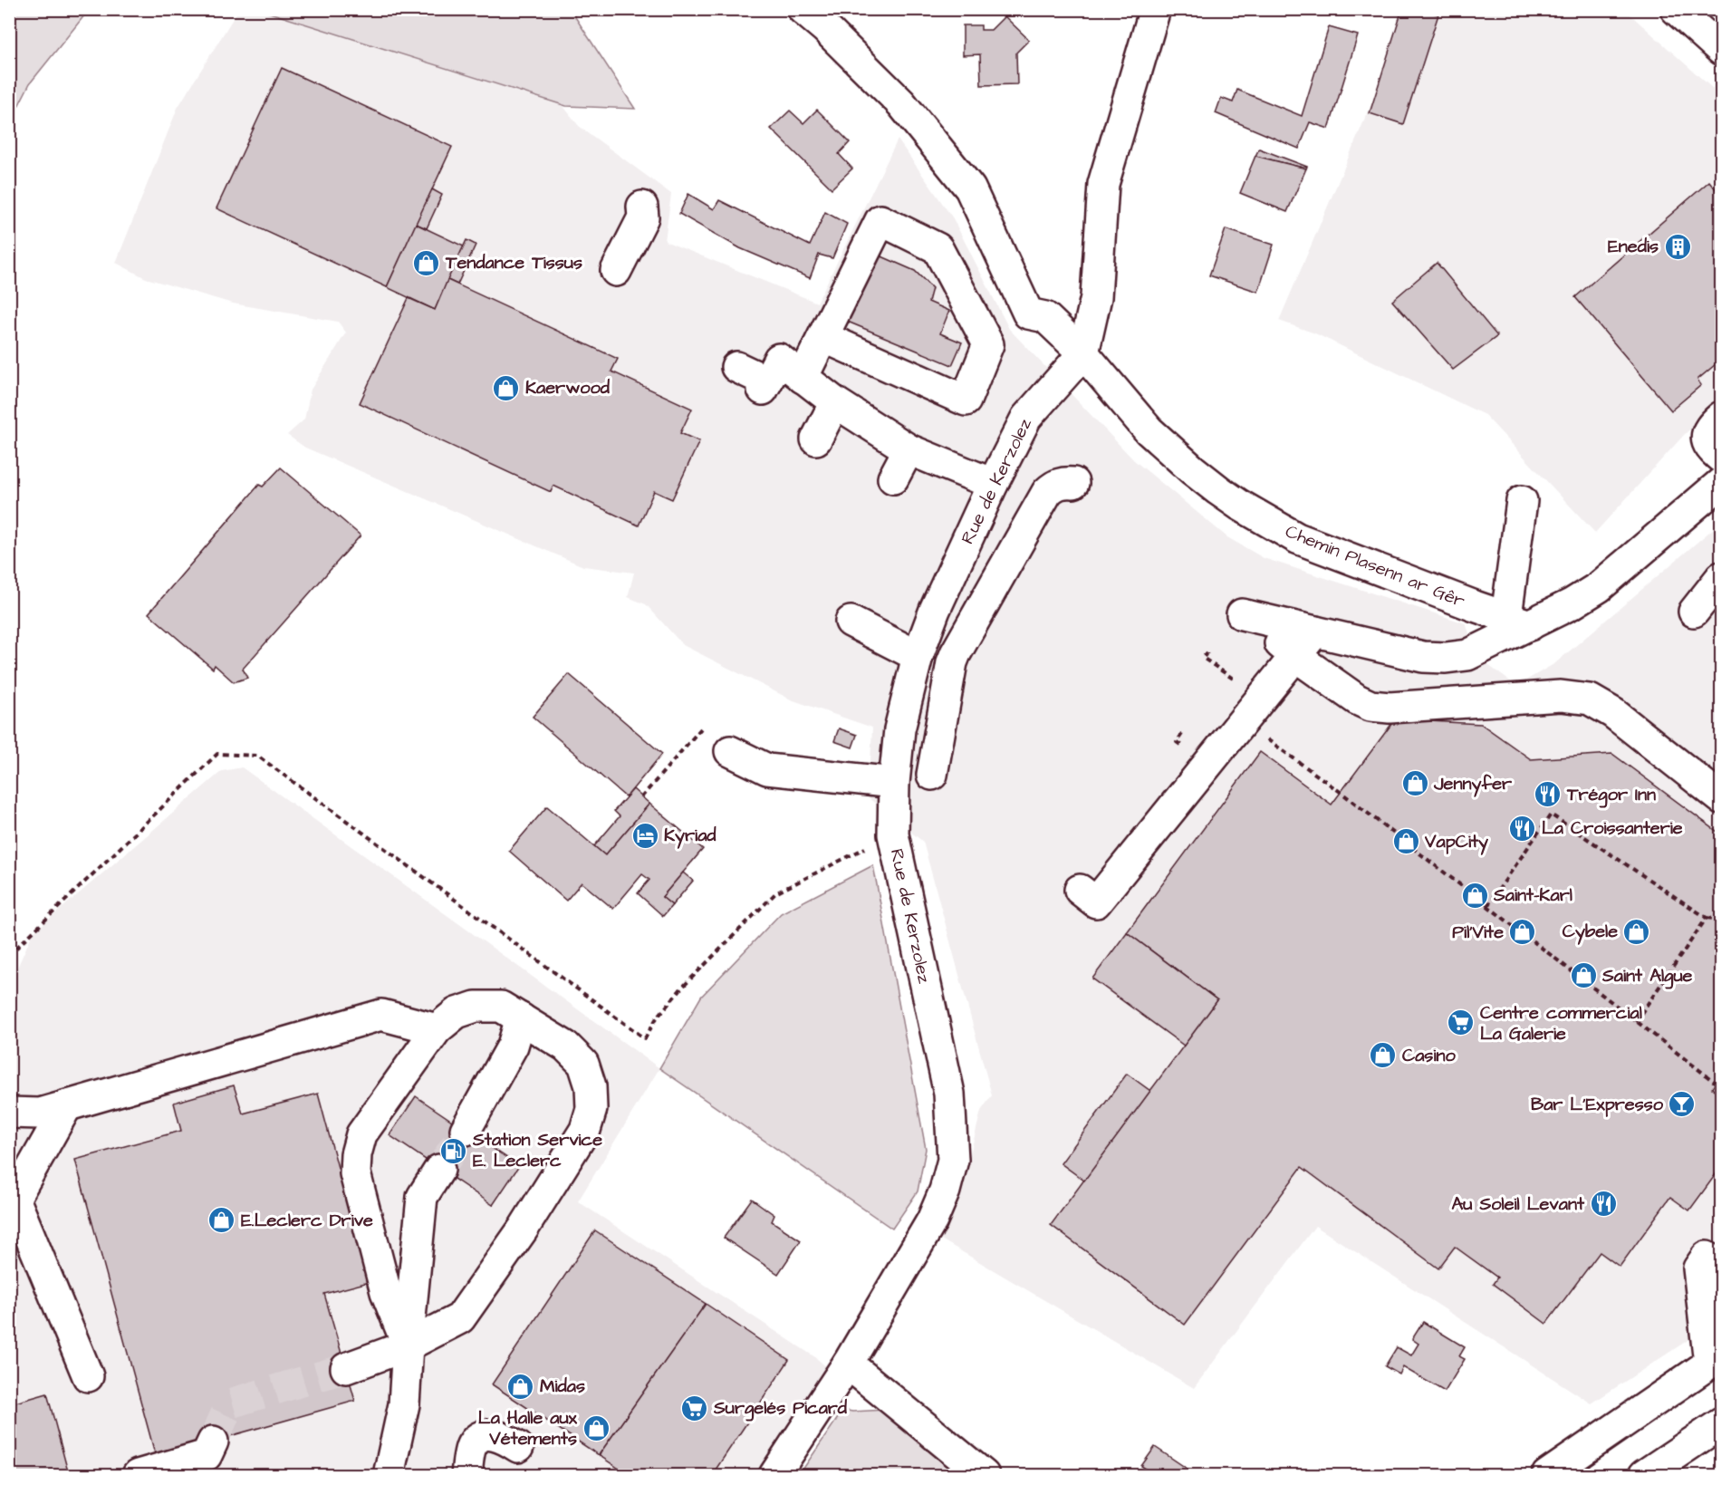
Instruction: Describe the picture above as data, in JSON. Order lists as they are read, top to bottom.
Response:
{
  "streets": {
    "street": ["Rue de Kerzolez", "Chemin Plasenn ar Gêr"]
  },
  "crossings": [
    ["Rue de Kerzolez", "Chemin Plasenn ar Gêr"]
  ],
  "places": {
    "building": ["Enedis"],
    "shop": [
      "Tendance Tissus",
      "Kaerwood",
      "Jennyfer",
      "VapCity",
      "Saint-Karl",
      "Cybele",
      "Pil'Vite",
      "Saint Algue",
      "Casino",
      "E.Leclerc Drive",
      "Midas",
      "La Halle aux Vétements"
    ],
    "restaurant": ["Trégor Inn", "La Croissanterie", "Au Soleil Levant"],
    "hotel": ["Kyriad"],
    "supermarket": ["Centre commercial La Galerie", "Surgelés Picard"],
    "bar": ["Bar L'Expresso"],
    "fuel station": ["Station Service E. Leclerc"]
  }
}
